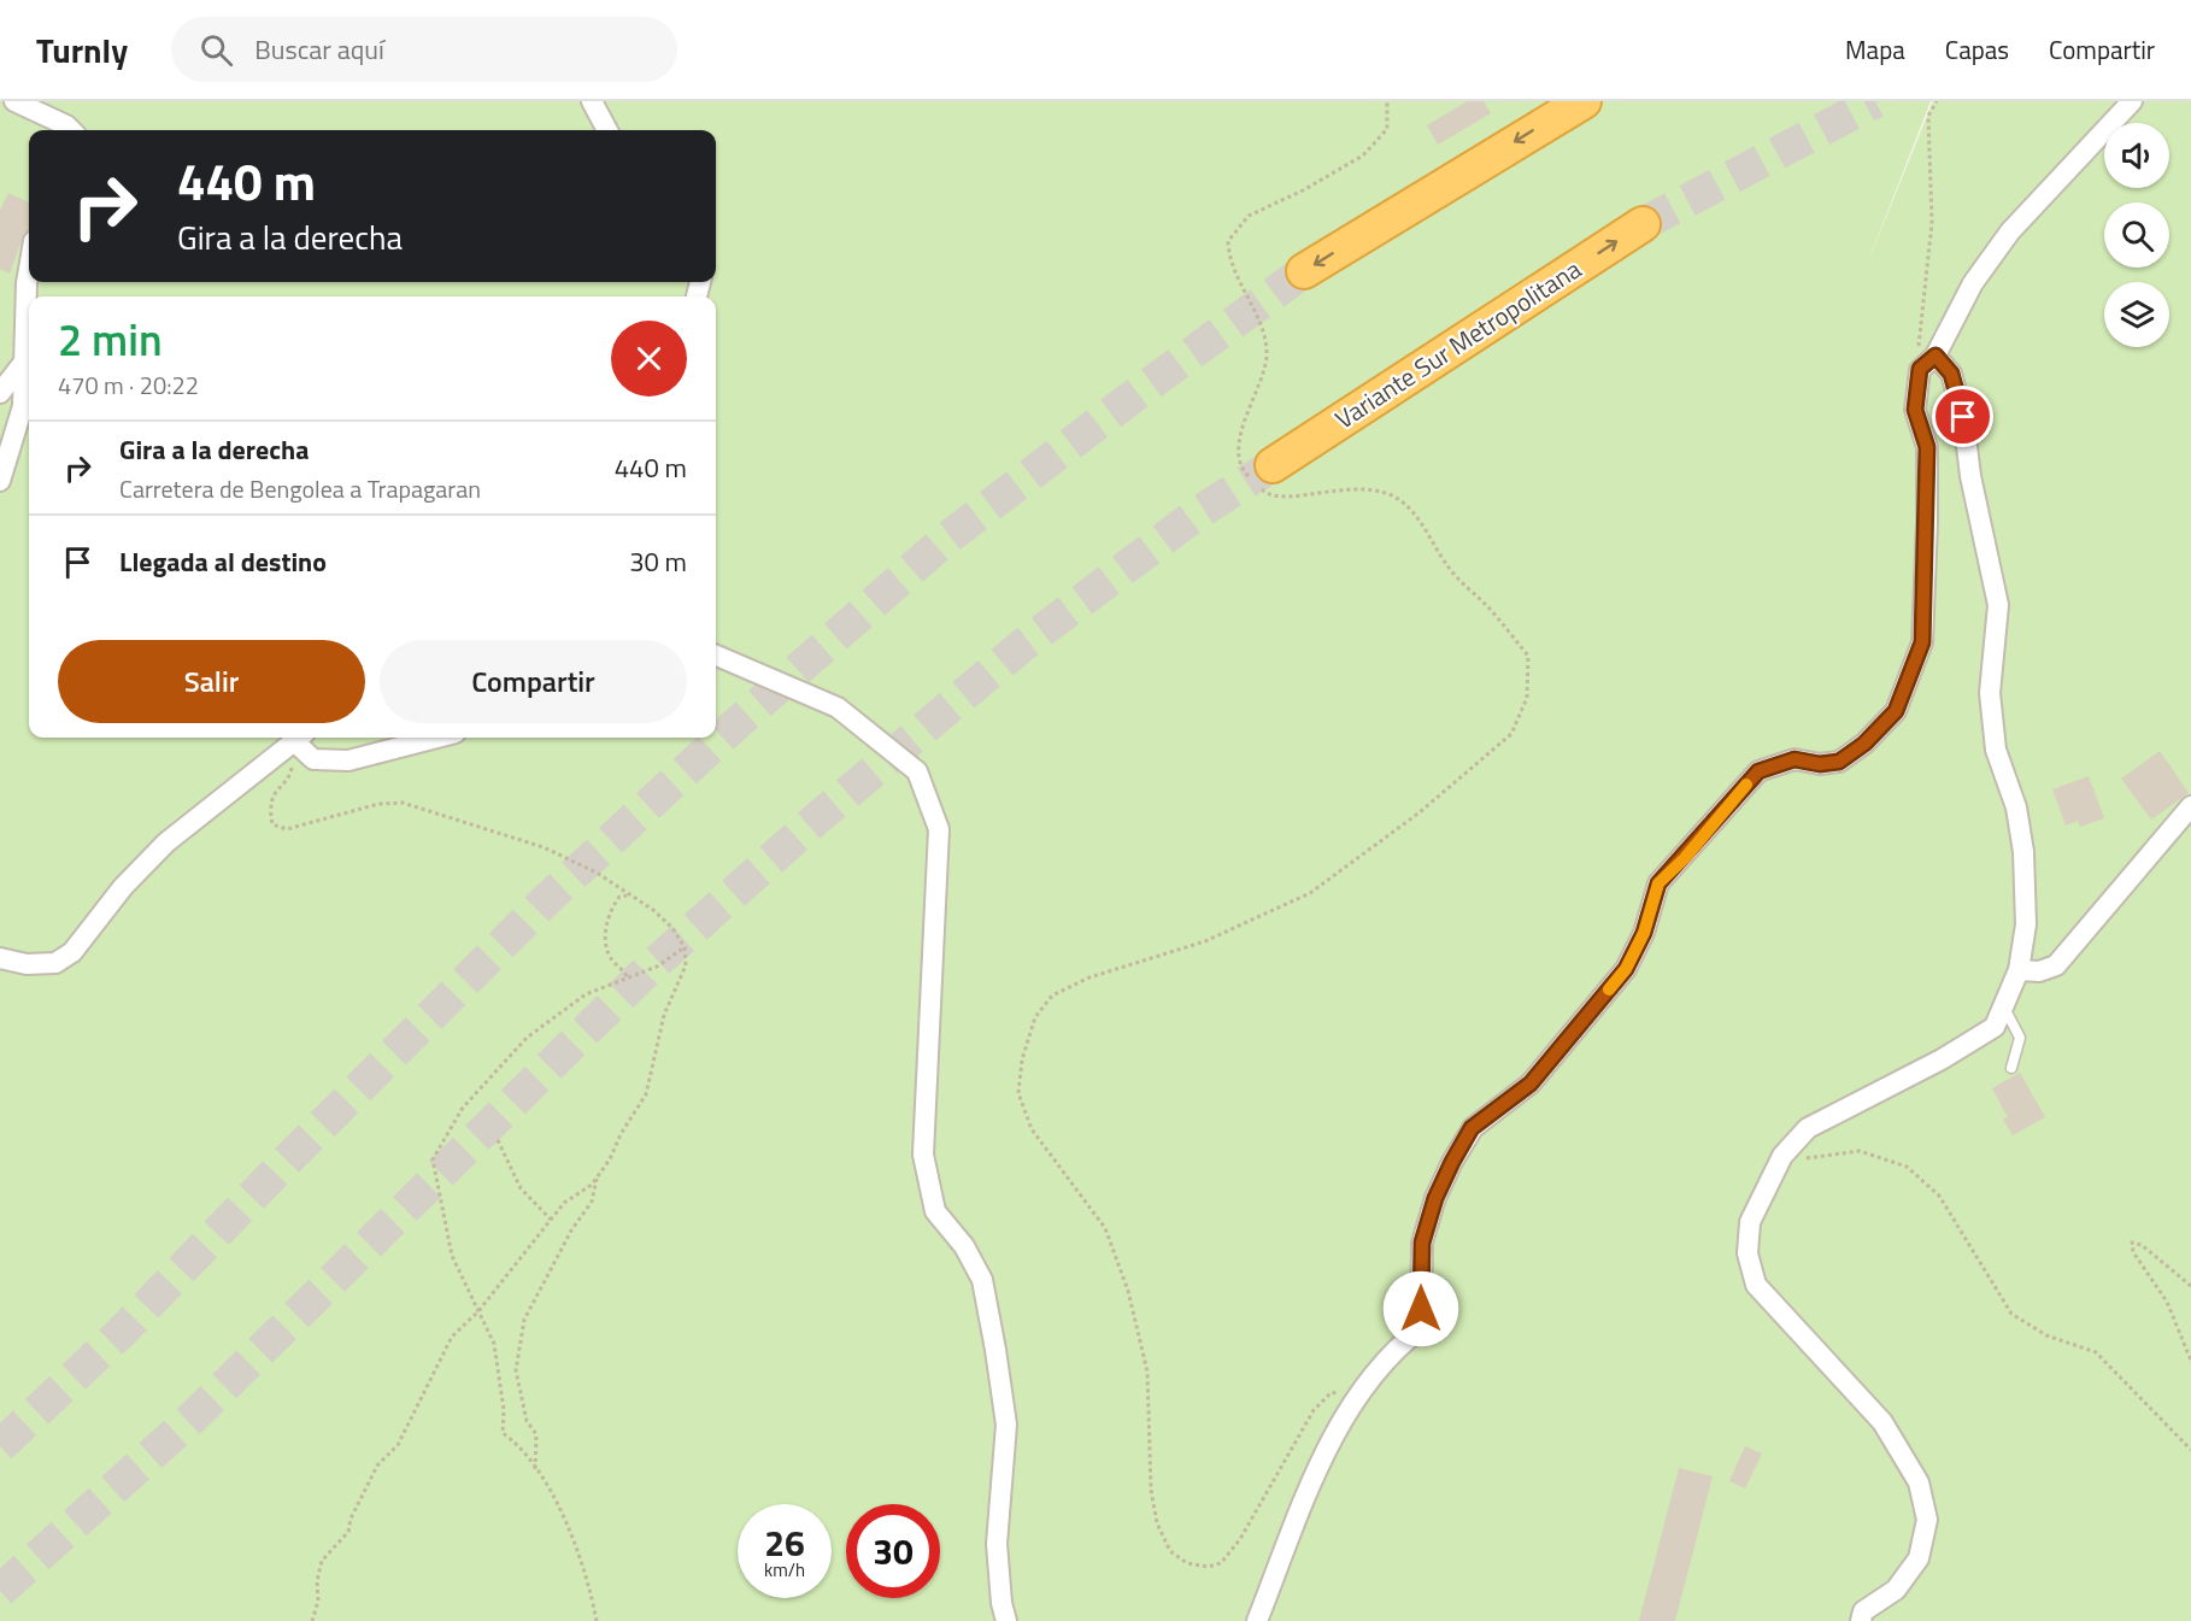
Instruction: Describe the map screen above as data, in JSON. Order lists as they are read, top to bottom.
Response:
{
  "streets": {
    "highway": ["Variante Sur Metropolitana"]
  },
  "page": {
    "header": "Turnly",
    "search": "Buscar aquí",
    "nav": ["Mapa", "Capas", "Compartir"],
    "turn": ["440 m", "Gira a la derecha"],
    "heading": ["2 min", "470 m · 20:22"],
    "list": [
      {
        "name": "Gira a la derecha",
        "note": "Carretera de Bengolea a Trapagaran",
        "value": "440 m"
      },
      {
        "name": "Llegada al destino",
        "value": "30 m"
      }
    ],
    "buttons": ["Salir", "Compartir"],
    "speed": "26 km/h",
    "limit": "30"
  }
}
